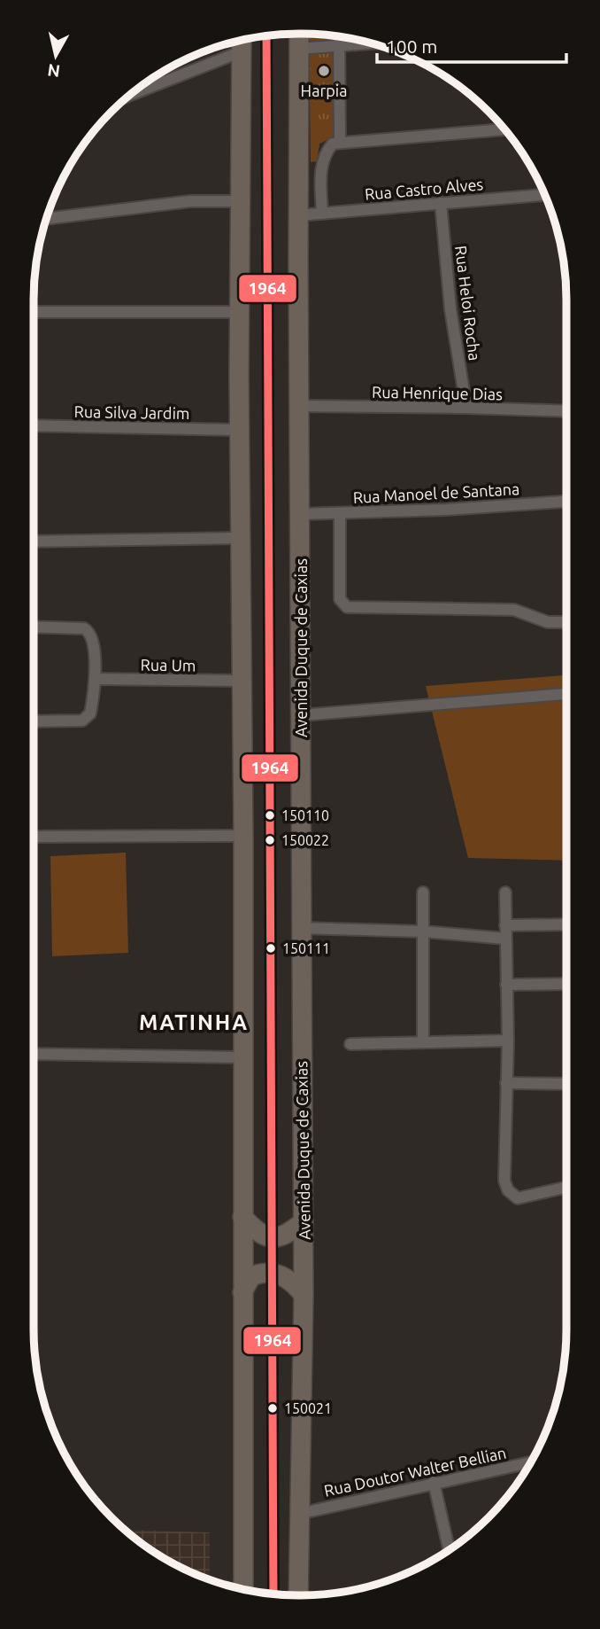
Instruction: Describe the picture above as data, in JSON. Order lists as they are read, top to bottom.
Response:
{
  "streets": {
    "highway": ["Avenida Duque de Caxias"],
    "street": [
      "Rua Castro Alves",
      "Rua Heloi Rocha",
      "Rua Henrique Dias",
      "Rua Silva Jardim",
      "Rua Manoel de Santana",
      "Rua Um",
      "Rua Doutor Walter Bellian"
    ]
  },
  "crossings": [
    ["Rua Castro Alves", "Rua Heloi Rocha"],
    ["Rua Castro Alves", "Avenida Duque de Caxias"],
    ["Rua Heloi Rocha", "Rua Henrique Dias"],
    ["Rua Henrique Dias", "Avenida Duque de Caxias"],
    ["Rua Manoel de Santana", "Avenida Duque de Caxias"],
    ["Avenida Duque de Caxias", "Rua Doutor Walter Bellian"]
  ],
  "districts": ["MATINHA"],
  "places": [
    "Harpia",
    "150110",
    "150022",
    "150111",
    "150021"
  ],
  "lines": ["transit line 1964"],
  "scale_bar": "100 m",
  "north": "bottom"
}
